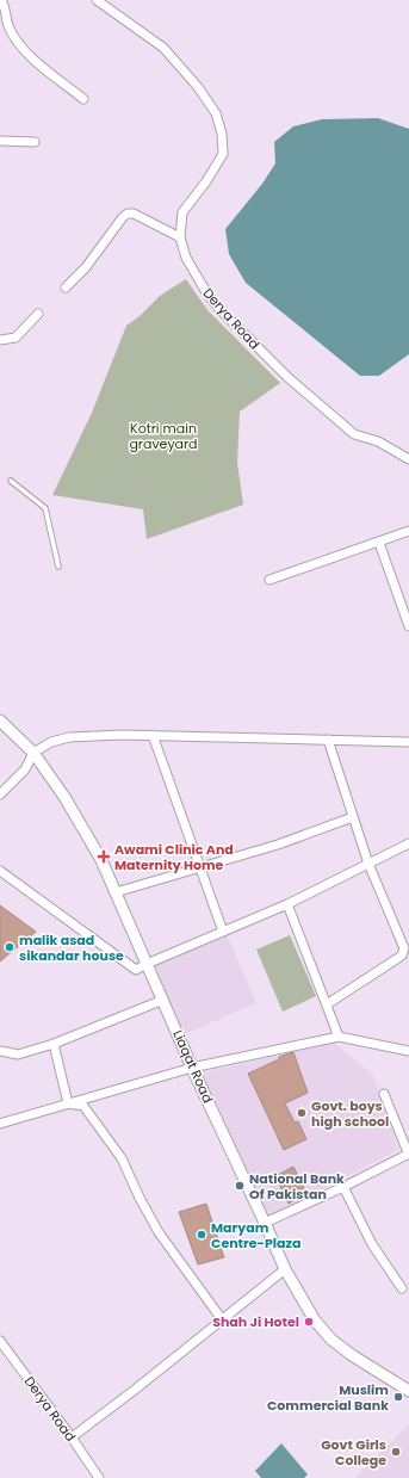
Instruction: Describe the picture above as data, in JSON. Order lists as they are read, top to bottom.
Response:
{
  "streets": {
    "street": ["Derya Road", "Liaqat Road"]
  },
  "parks": ["Kotri main graveyard"],
  "places": {
    "health": ["Awami Clinic And Maternity Home"],
    "other": [
      "malik asad sikandar house",
      "Govt. boys high school",
      "National Bank Of Pakistan",
      "Maryam Centre-Plaza",
      "Shah Ji Hotel",
      "Muslim Commercial Bank",
      "Govt Girls College"
    ]
  }
}
